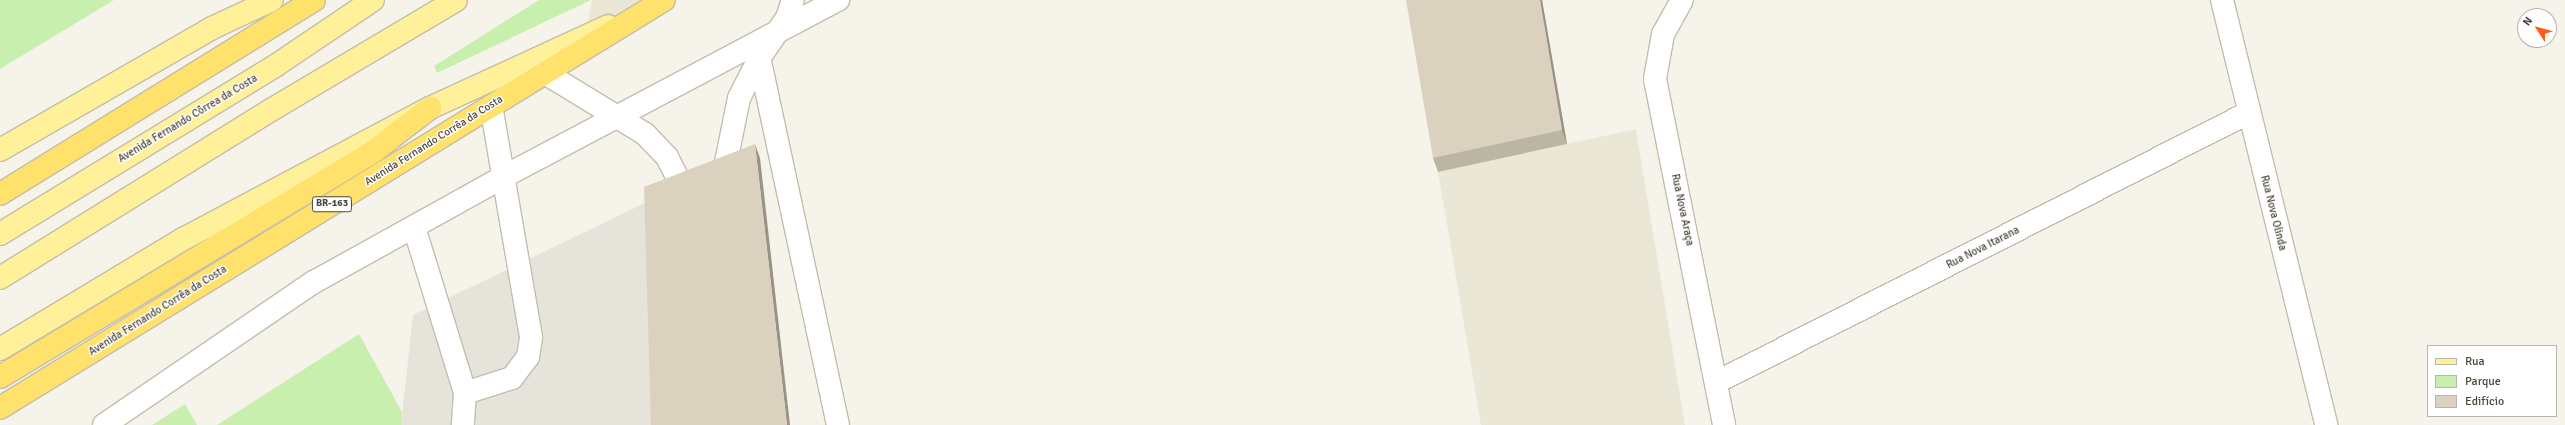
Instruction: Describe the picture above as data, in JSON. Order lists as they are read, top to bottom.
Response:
{
  "streets": {
    "highway": ["Avenida Fernando Corrêa da Costa", "BR-163"],
    "main road": ["Avenida Fernando Côrrea da Costa"],
    "street": ["Rua Nova Araça", "Rua Nova Olinda", "Rua Nova Itarana"]
  },
  "crossings": [
    ["Rua Nova Araça", "Rua Nova Itarana"],
    ["Rua Nova Olinda", "Rua Nova Itarana"]
  ],
  "legend": ["Rua", "Parque", "Edifício"],
  "north": "top left"
}
